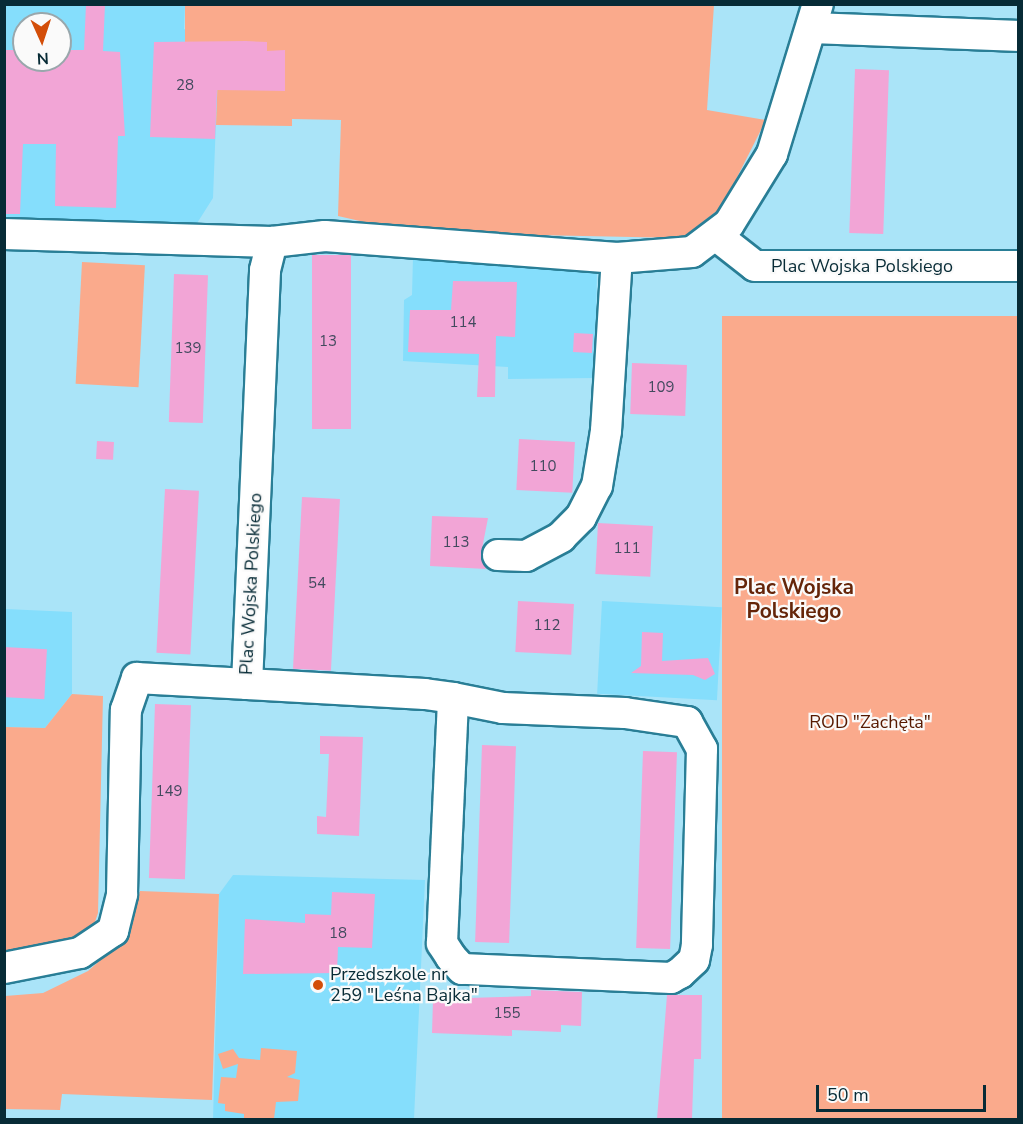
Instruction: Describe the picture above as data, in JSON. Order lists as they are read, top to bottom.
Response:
{
  "streets": {
    "street": ["Plac Wojska Polskiego"]
  },
  "districts": ["Plac Wojska Polskiego"],
  "parks": ["ROD \"Zachęta\""],
  "places": ["Przedszkole nr 259 \"Leśna Bajka\""],
  "house_numbers": [
    "28",
    "114",
    "13",
    "139",
    "109",
    "110",
    "113",
    "111",
    "54",
    "112",
    "149",
    "18",
    "155"
  ],
  "scale_bar": "50 m",
  "north": "bottom"
}
